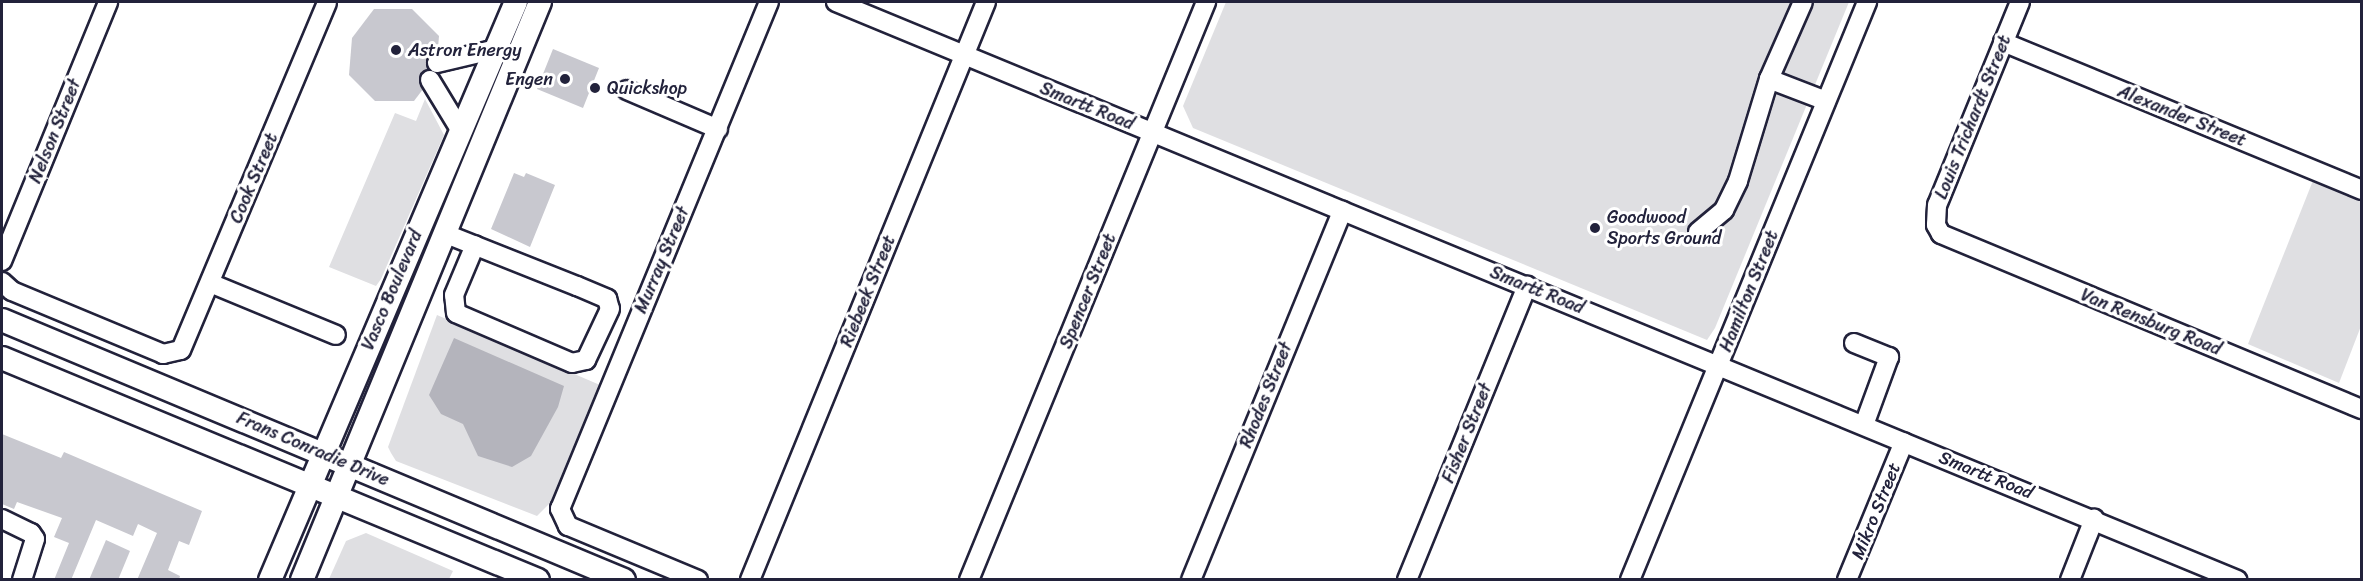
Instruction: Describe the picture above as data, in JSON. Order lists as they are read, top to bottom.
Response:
{
  "streets": {
    "main road": ["Vasco Boulevard", "Frans Conradie Drive"],
    "street": [
      "Smartt Road",
      "Alexander Street",
      "Louis Trichardt Street",
      "Nelson Street",
      "Cook Street",
      "Murray Street",
      "Riebeek Street",
      "Spencer Street",
      "Hamilton Street",
      "Van Rensburg Road",
      "Rhodes Street",
      "Fisher Street",
      "Mikro Street"
    ]
  },
  "crossings": [
    ["Smartt Road", "Riebeek Street"],
    ["Smartt Road", "Spencer Street"],
    ["Smartt Road", "Hamilton Street"],
    ["Smartt Road", "Rhodes Street"],
    ["Smartt Road", "Fisher Street"],
    ["Smartt Road", "Mikro Street"],
    ["Alexander Street", "Louis Trichardt Street"],
    ["Louis Trichardt Street", "Van Rensburg Road"],
    ["Vasco Boulevard", "Frans Conradie Drive"]
  ],
  "places": [
    "Astron Energy",
    "Engen",
    "Quickshop",
    "Goodwood Sports Ground"
  ]
}
